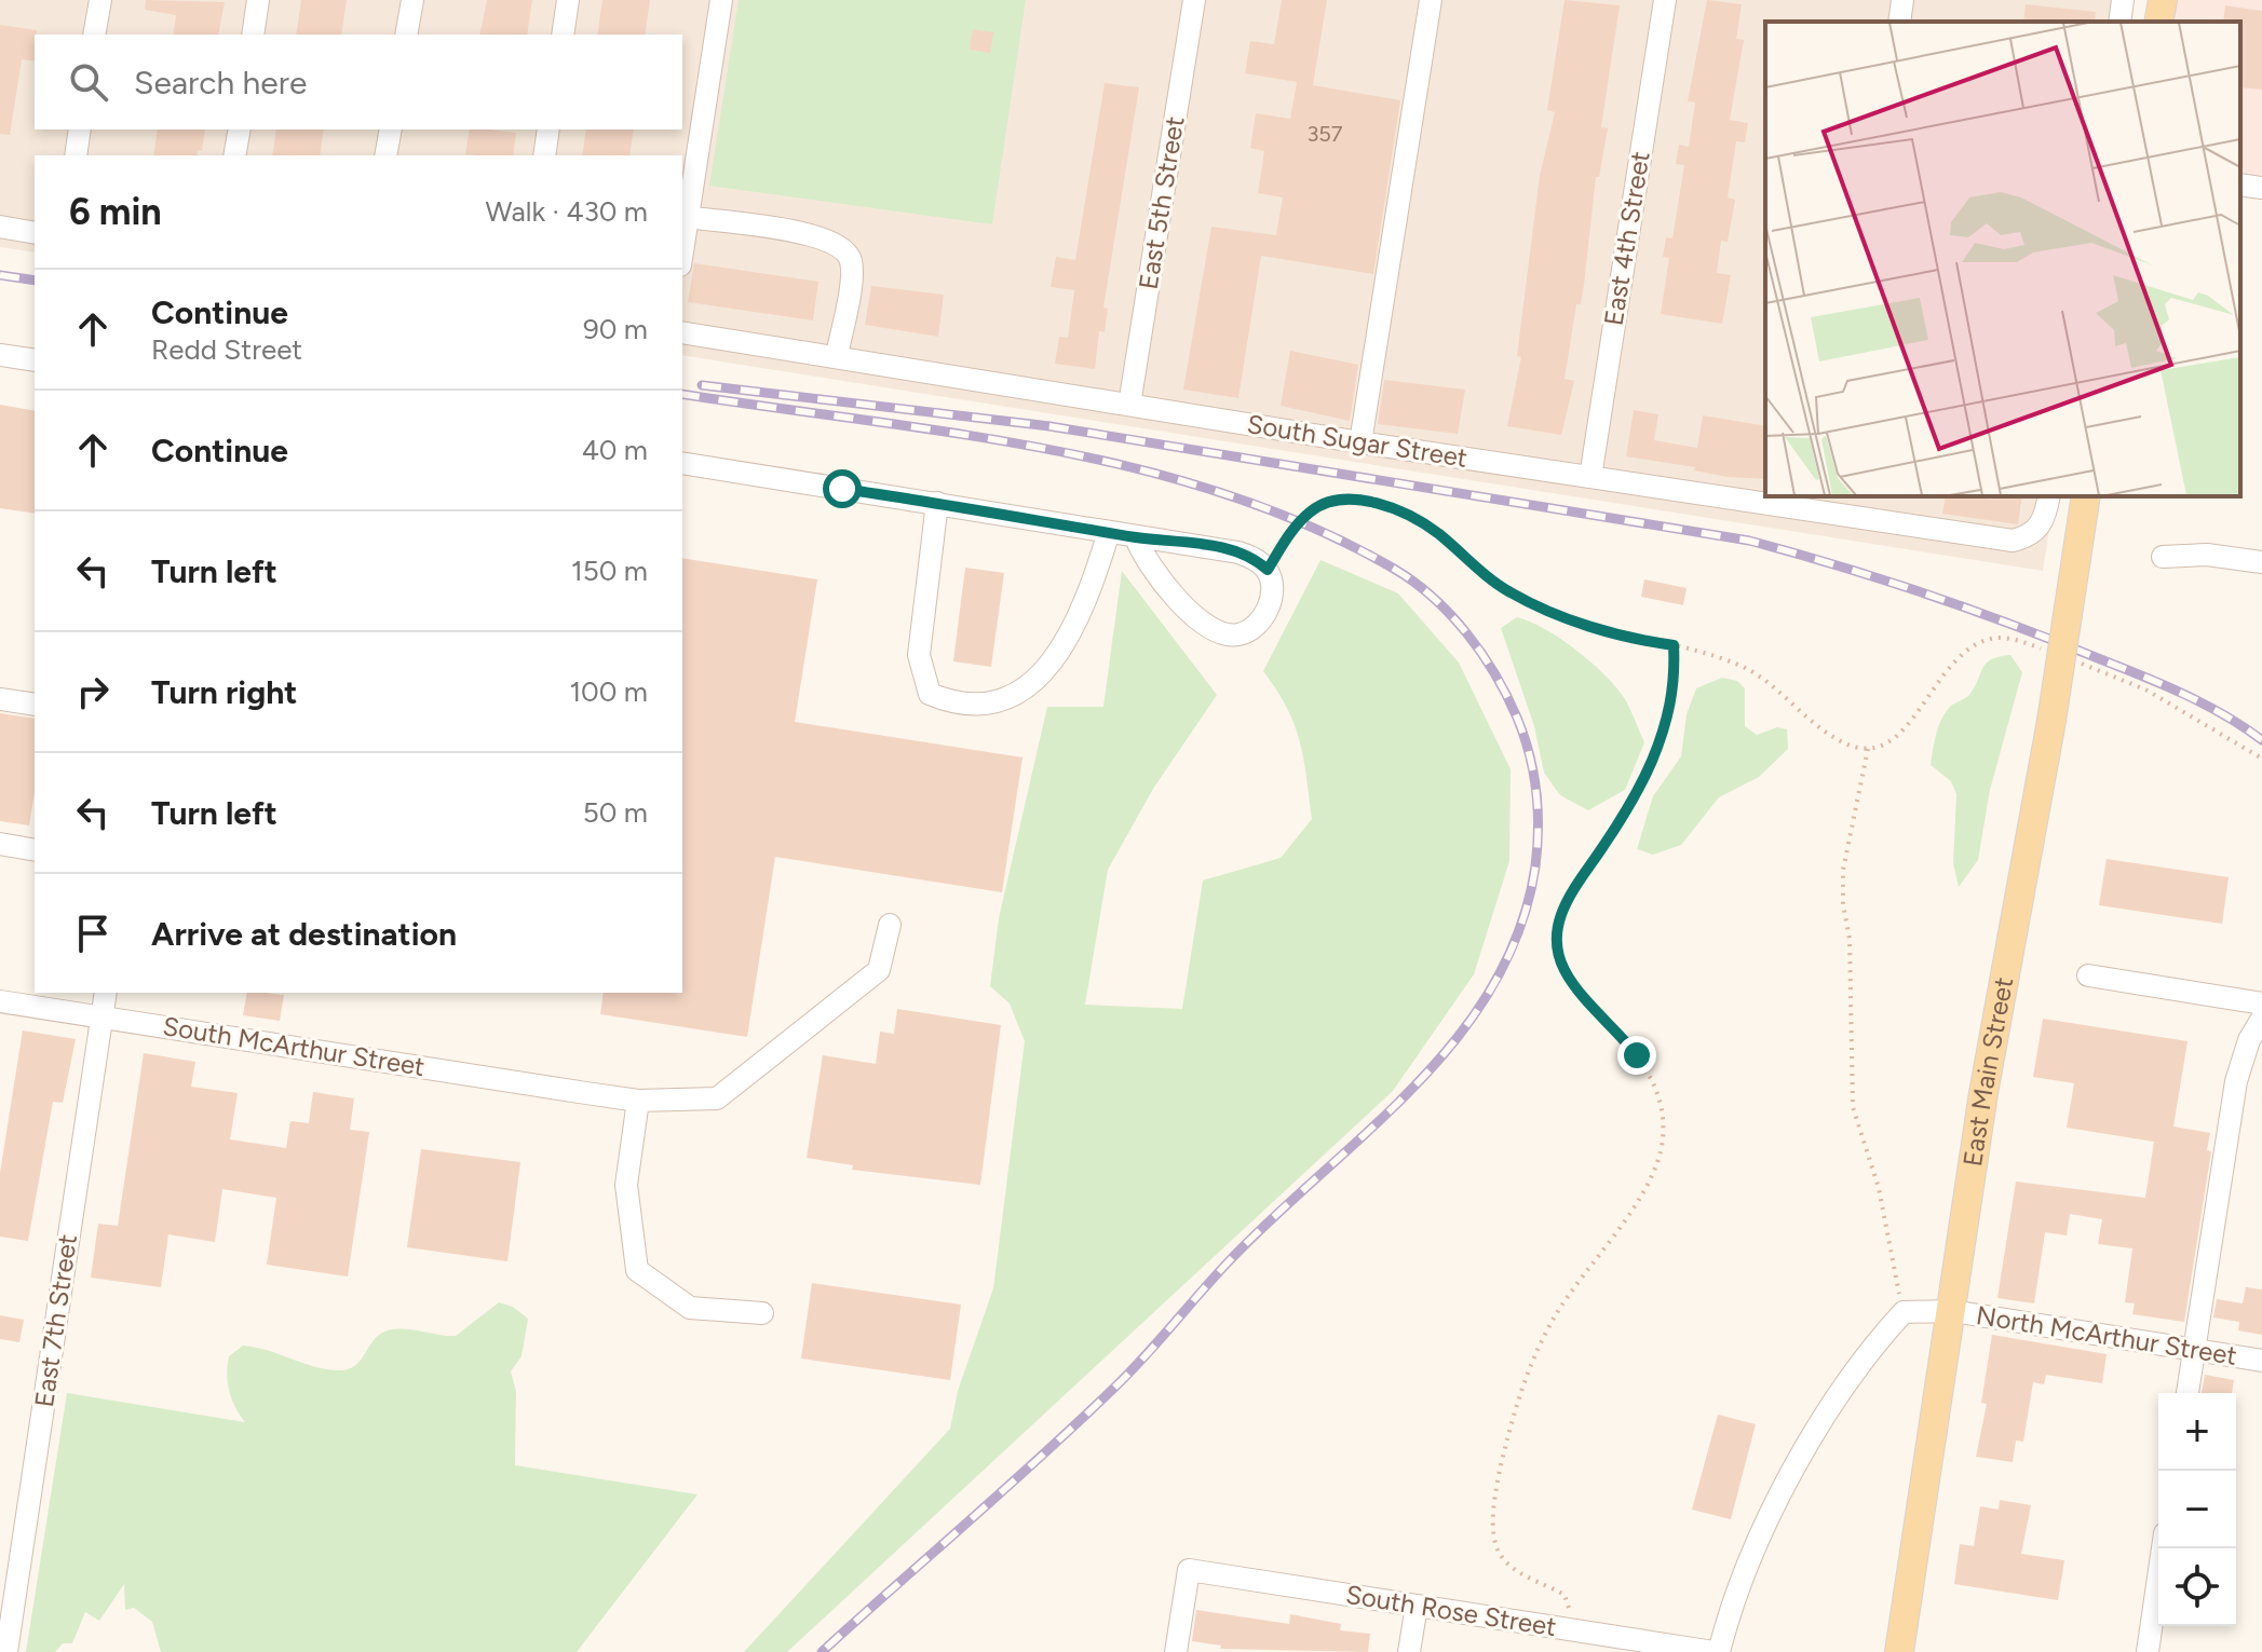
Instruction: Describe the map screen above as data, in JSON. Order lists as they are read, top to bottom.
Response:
{
  "streets": {
    "main road": ["East Main Street"],
    "street": [
      "East 5th Street",
      "East 4th Street",
      "South Sugar Street",
      "South McArthur Street",
      "East 7th Street",
      "North McArthur Street",
      "South Rose Street"
    ]
  },
  "crossings": [
    ["East 5th Street", "South Sugar Street"],
    ["East 4th Street", "South Sugar Street"],
    ["South McArthur Street", "East 7th Street"],
    ["East Main Street", "North McArthur Street"]
  ],
  "house_numbers": ["357"],
  "page": {
    "search": "Search here",
    "heading": ["6 min", "Walk · 430 m"],
    "list": [
      ["Continue", "Redd Street", "90 m"],
      ["Continue", "40 m"],
      ["Turn left", "150 m"],
      ["Turn right", "100 m"],
      ["Turn left", "50 m"],
      "Arrive at destination"
    ],
    "map_buttons": ["+", "−"]
  }
}
